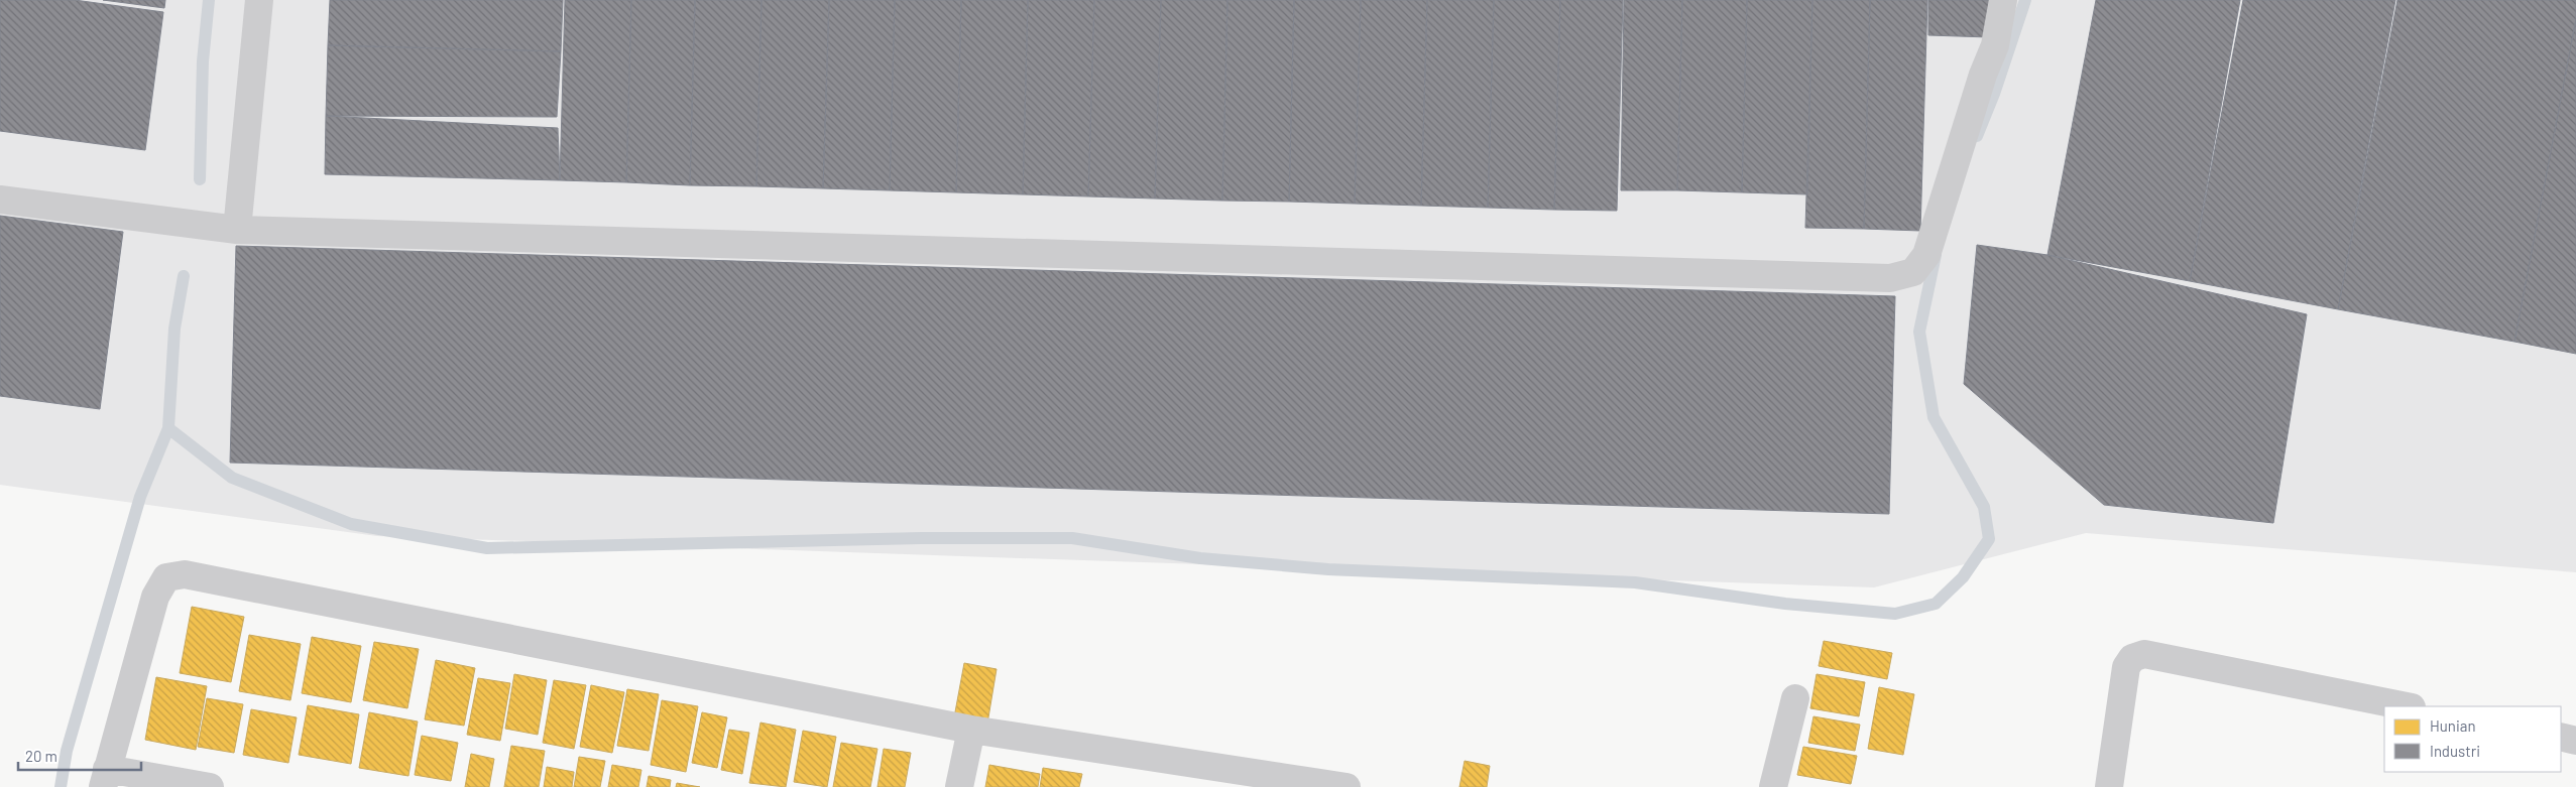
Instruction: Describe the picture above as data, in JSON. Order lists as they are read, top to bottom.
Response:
{
  "legend": ["Hunian", "Industri"],
  "scale_bar": "20 m"
}
